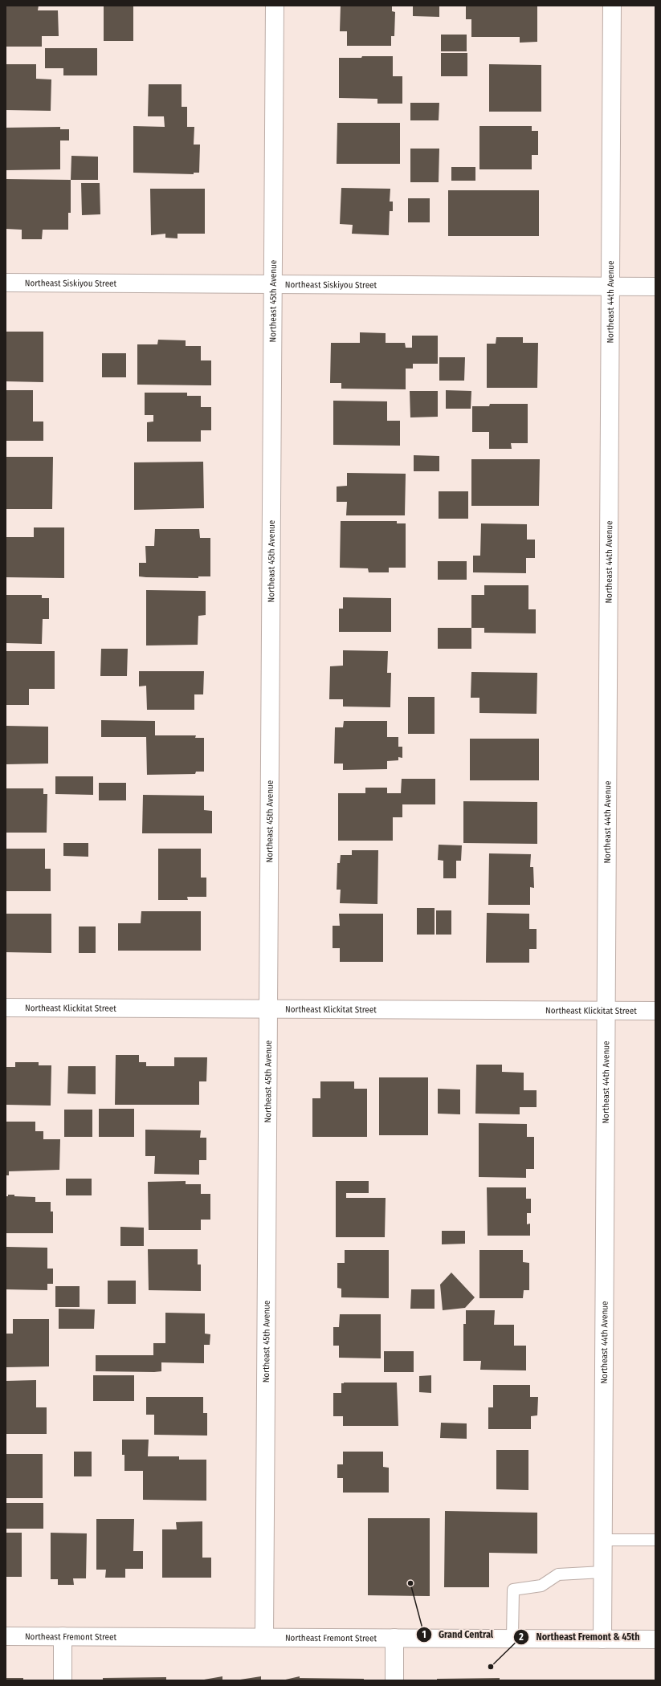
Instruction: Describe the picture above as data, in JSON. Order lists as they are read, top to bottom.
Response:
{
  "streets": {
    "street": [
      "Northeast Siskiyou Street",
      "Northeast 45th Avenue",
      "Northeast 44th Avenue",
      "Northeast Klickitat Street",
      "Northeast Fremont Street"
    ]
  },
  "crossings": [
    ["Northeast Siskiyou Street", "Northeast 45th Avenue"],
    ["Northeast Siskiyou Street", "Northeast 44th Avenue"],
    ["Northeast 45th Avenue", "Northeast Klickitat Street"],
    ["Northeast 45th Avenue", "Northeast Fremont Street"],
    ["Northeast 44th Avenue", "Northeast Klickitat Street"],
    ["Northeast 44th Avenue", "Northeast Fremont Street"]
  ],
  "places": ["Grand Central", "Northeast Fremont & 45th"]
}
